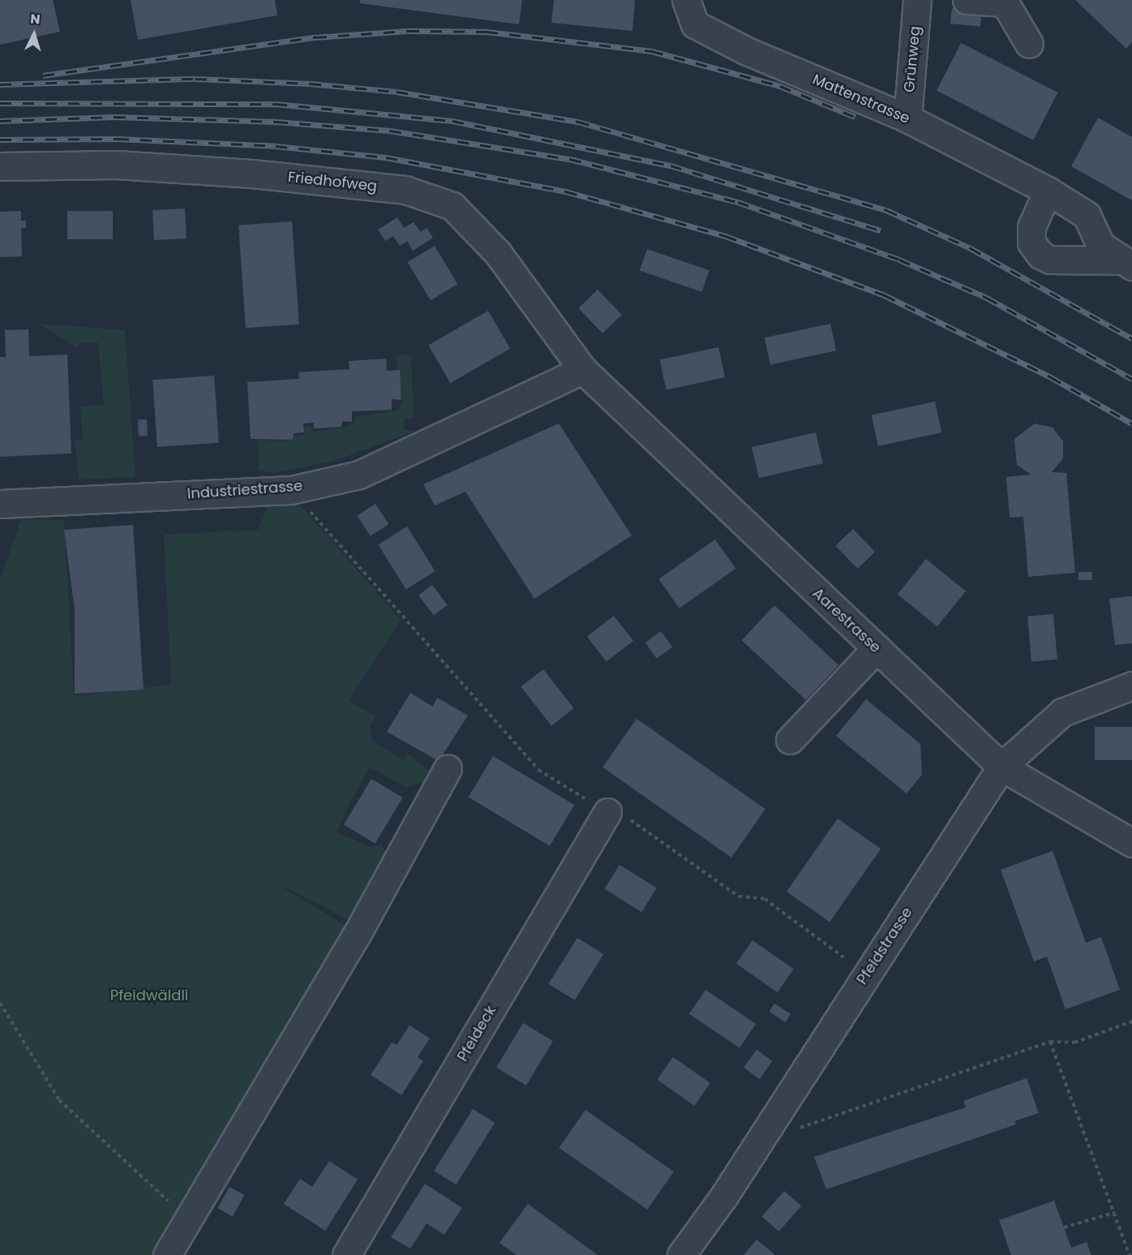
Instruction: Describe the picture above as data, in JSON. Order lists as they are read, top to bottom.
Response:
{
  "streets": {
    "street": [
      "Grünweg",
      "Mattenstrasse",
      "Friedhofweg",
      "Industriestrasse",
      "Aarestrasse",
      "Pfeidstrasse",
      "Pfeideck"
    ]
  },
  "crossings": [
    ["Grünweg", "Mattenstrasse"],
    ["Friedhofweg", "Industriestrasse"],
    ["Friedhofweg", "Aarestrasse"],
    ["Industriestrasse", "Aarestrasse"],
    ["Aarestrasse", "Pfeidstrasse"]
  ],
  "parks": ["Pfeidwäldli"],
  "north": "top"
}
